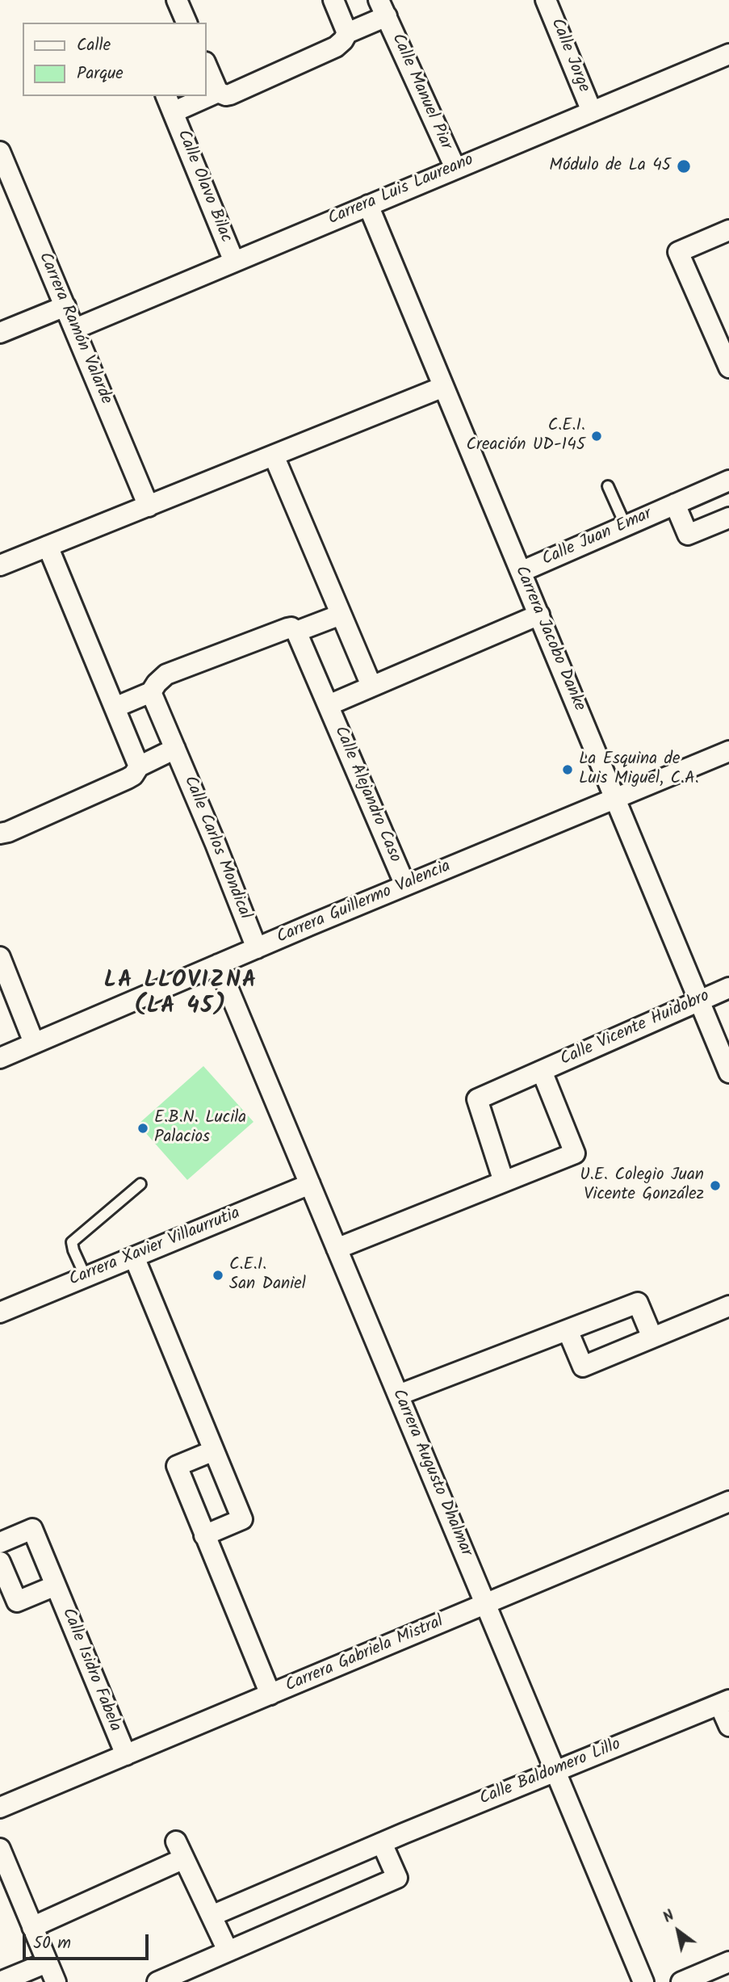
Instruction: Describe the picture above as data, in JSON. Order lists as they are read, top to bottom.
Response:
{
  "streets": {
    "street": [
      "Calle Jorge",
      "Calle Manuel Piar",
      "Calle Olavo Bilac",
      "Carrera Luis Laureano",
      "Carrera Ramón Valarde",
      "Calle Juan Emar",
      "Carrera Jacobo Danke",
      "Calle Alejandro Caso",
      "Calle Carlos Mondical",
      "Carrera Guillermo Valencia",
      "Calle Vicente Huidobro",
      "Carrera Xavier Villaurrutia",
      "Carrera Augusto Dhalmar",
      "Carrera Gabriela Mistral",
      "Calle Isidro Fabela",
      "Calle Baldomero Lillo"
    ]
  },
  "crossings": [
    ["Calle Jorge", "Carrera Luis Laureano"],
    ["Calle Manuel Piar", "Calle Olavo Bilac"],
    ["Calle Manuel Piar", "Carrera Luis Laureano"],
    ["Calle Olavo Bilac", "Carrera Luis Laureano"],
    ["Carrera Luis Laureano", "Carrera Ramón Valarde"],
    ["Carrera Luis Laureano", "Carrera Jacobo Danke"],
    ["Calle Juan Emar", "Carrera Jacobo Danke"],
    ["Carrera Jacobo Danke", "Calle Alejandro Caso"],
    ["Carrera Jacobo Danke", "Carrera Guillermo Valencia"],
    ["Carrera Jacobo Danke", "Calle Vicente Huidobro"],
    ["Calle Alejandro Caso", "Carrera Guillermo Valencia"],
    ["Calle Carlos Mondical", "Carrera Guillermo Valencia"],
    ["Carrera Guillermo Valencia", "Carrera Augusto Dhalmar"],
    ["Calle Vicente Huidobro", "Carrera Augusto Dhalmar"],
    ["Carrera Xavier Villaurrutia", "Carrera Augusto Dhalmar"],
    ["Carrera Augusto Dhalmar", "Carrera Gabriela Mistral"],
    ["Carrera Augusto Dhalmar", "Calle Baldomero Lillo"],
    ["Carrera Gabriela Mistral", "Calle Isidro Fabela"]
  ],
  "districts": ["LA LLOVIZNA (LA 45)"],
  "places": [
    "Módulo de La 45",
    "C.E.I. Creación UD-145",
    "La Esquina de Luis Miguel, C.A.",
    "E.B.N. Lucila Palacios",
    "U.E. Colegio Juan Vicente González",
    "C.E.I. San Daniel"
  ],
  "legend": ["Calle", "Parque"],
  "scale_bar": "50 m",
  "north": "top left"
}
